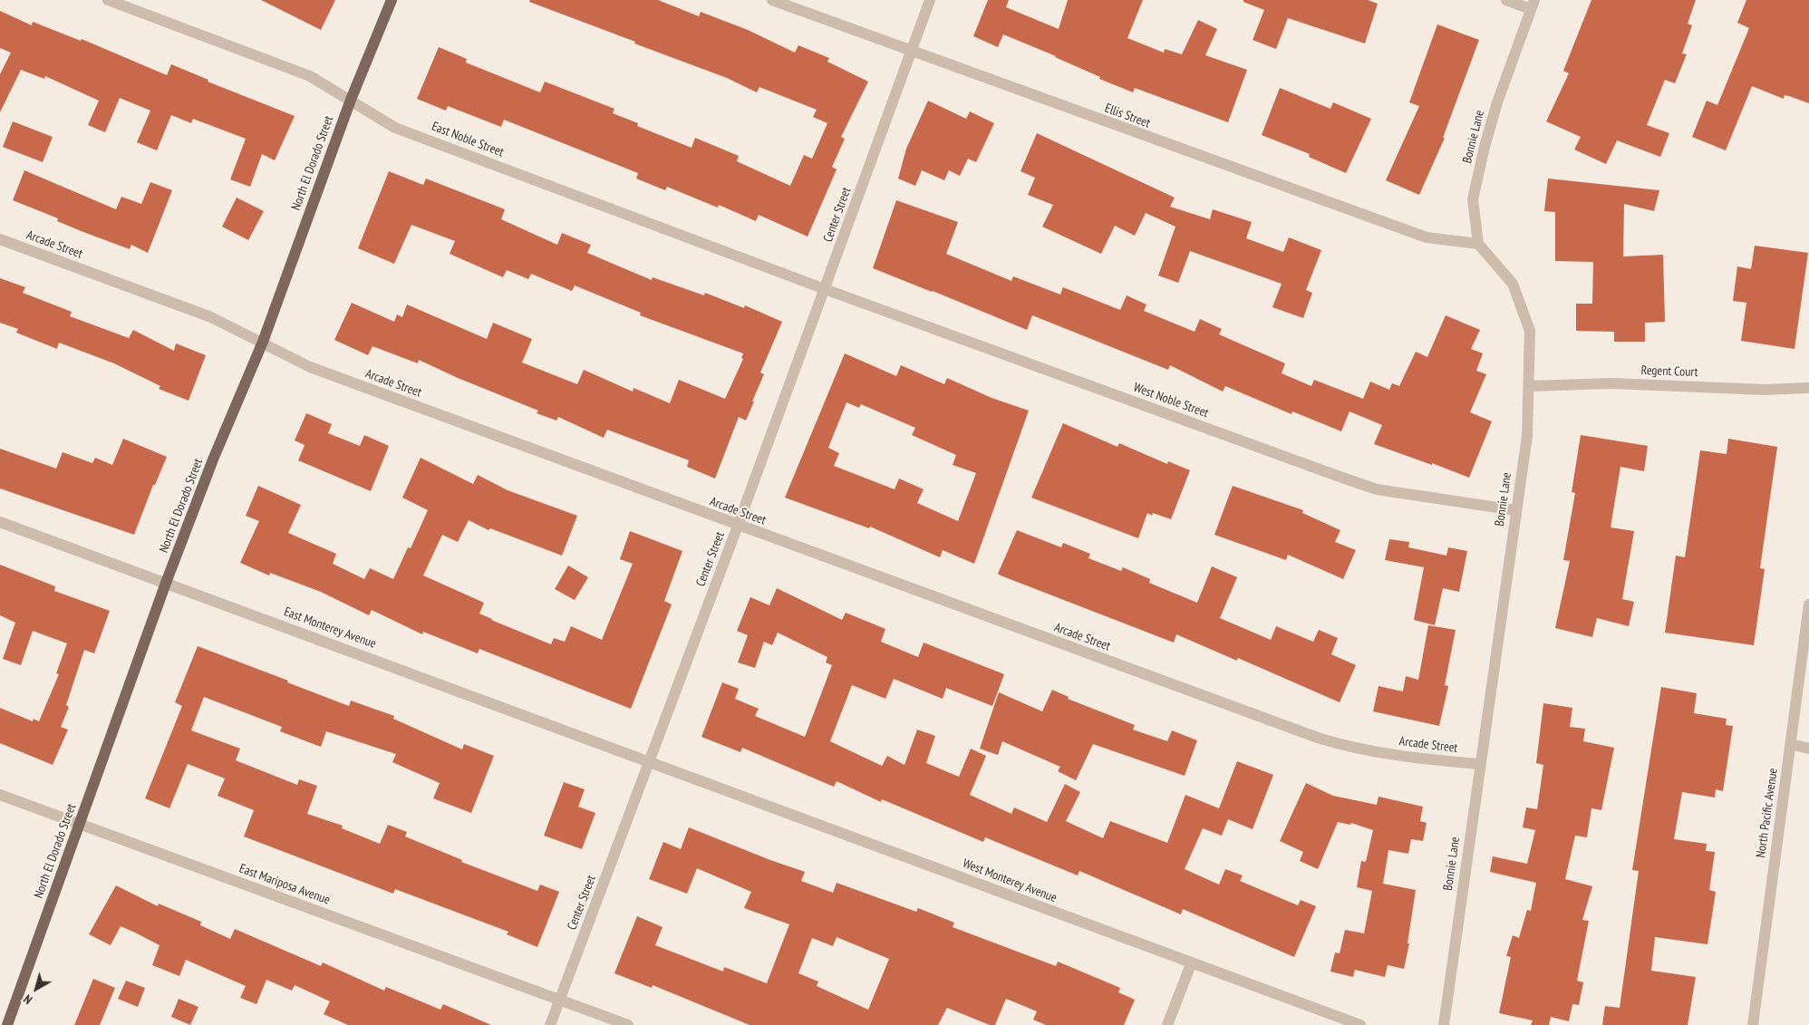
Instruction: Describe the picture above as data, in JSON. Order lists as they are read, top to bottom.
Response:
{
  "streets": {
    "main road": ["North El Dorado Street"],
    "street": [
      "Ellis Street",
      "Bonnie Lane",
      "East Noble Street",
      "Center Street",
      "Arcade Street",
      "Regent Court",
      "West Noble Street",
      "East Monterey Avenue",
      "North Pacific Avenue",
      "West Monterey Avenue",
      "East Mariposa Avenue"
    ]
  },
  "crossings": [
    ["Ellis Street", "Bonnie Lane"],
    ["Ellis Street", "Center Street"],
    ["Bonnie Lane", "Arcade Street"],
    ["Bonnie Lane", "Regent Court"],
    ["Bonnie Lane", "West Noble Street"],
    ["East Noble Street", "North El Dorado Street"],
    ["East Noble Street", "Center Street"],
    ["East Noble Street", "West Noble Street"],
    ["North El Dorado Street", "Arcade Street"],
    ["North El Dorado Street", "East Monterey Avenue"],
    ["North El Dorado Street", "East Mariposa Avenue"],
    ["Center Street", "Arcade Street"],
    ["Center Street", "West Noble Street"],
    ["Center Street", "East Monterey Avenue"],
    ["Center Street", "West Monterey Avenue"],
    ["Center Street", "East Mariposa Avenue"],
    ["East Monterey Avenue", "West Monterey Avenue"]
  ],
  "north": "bottom left"
}
